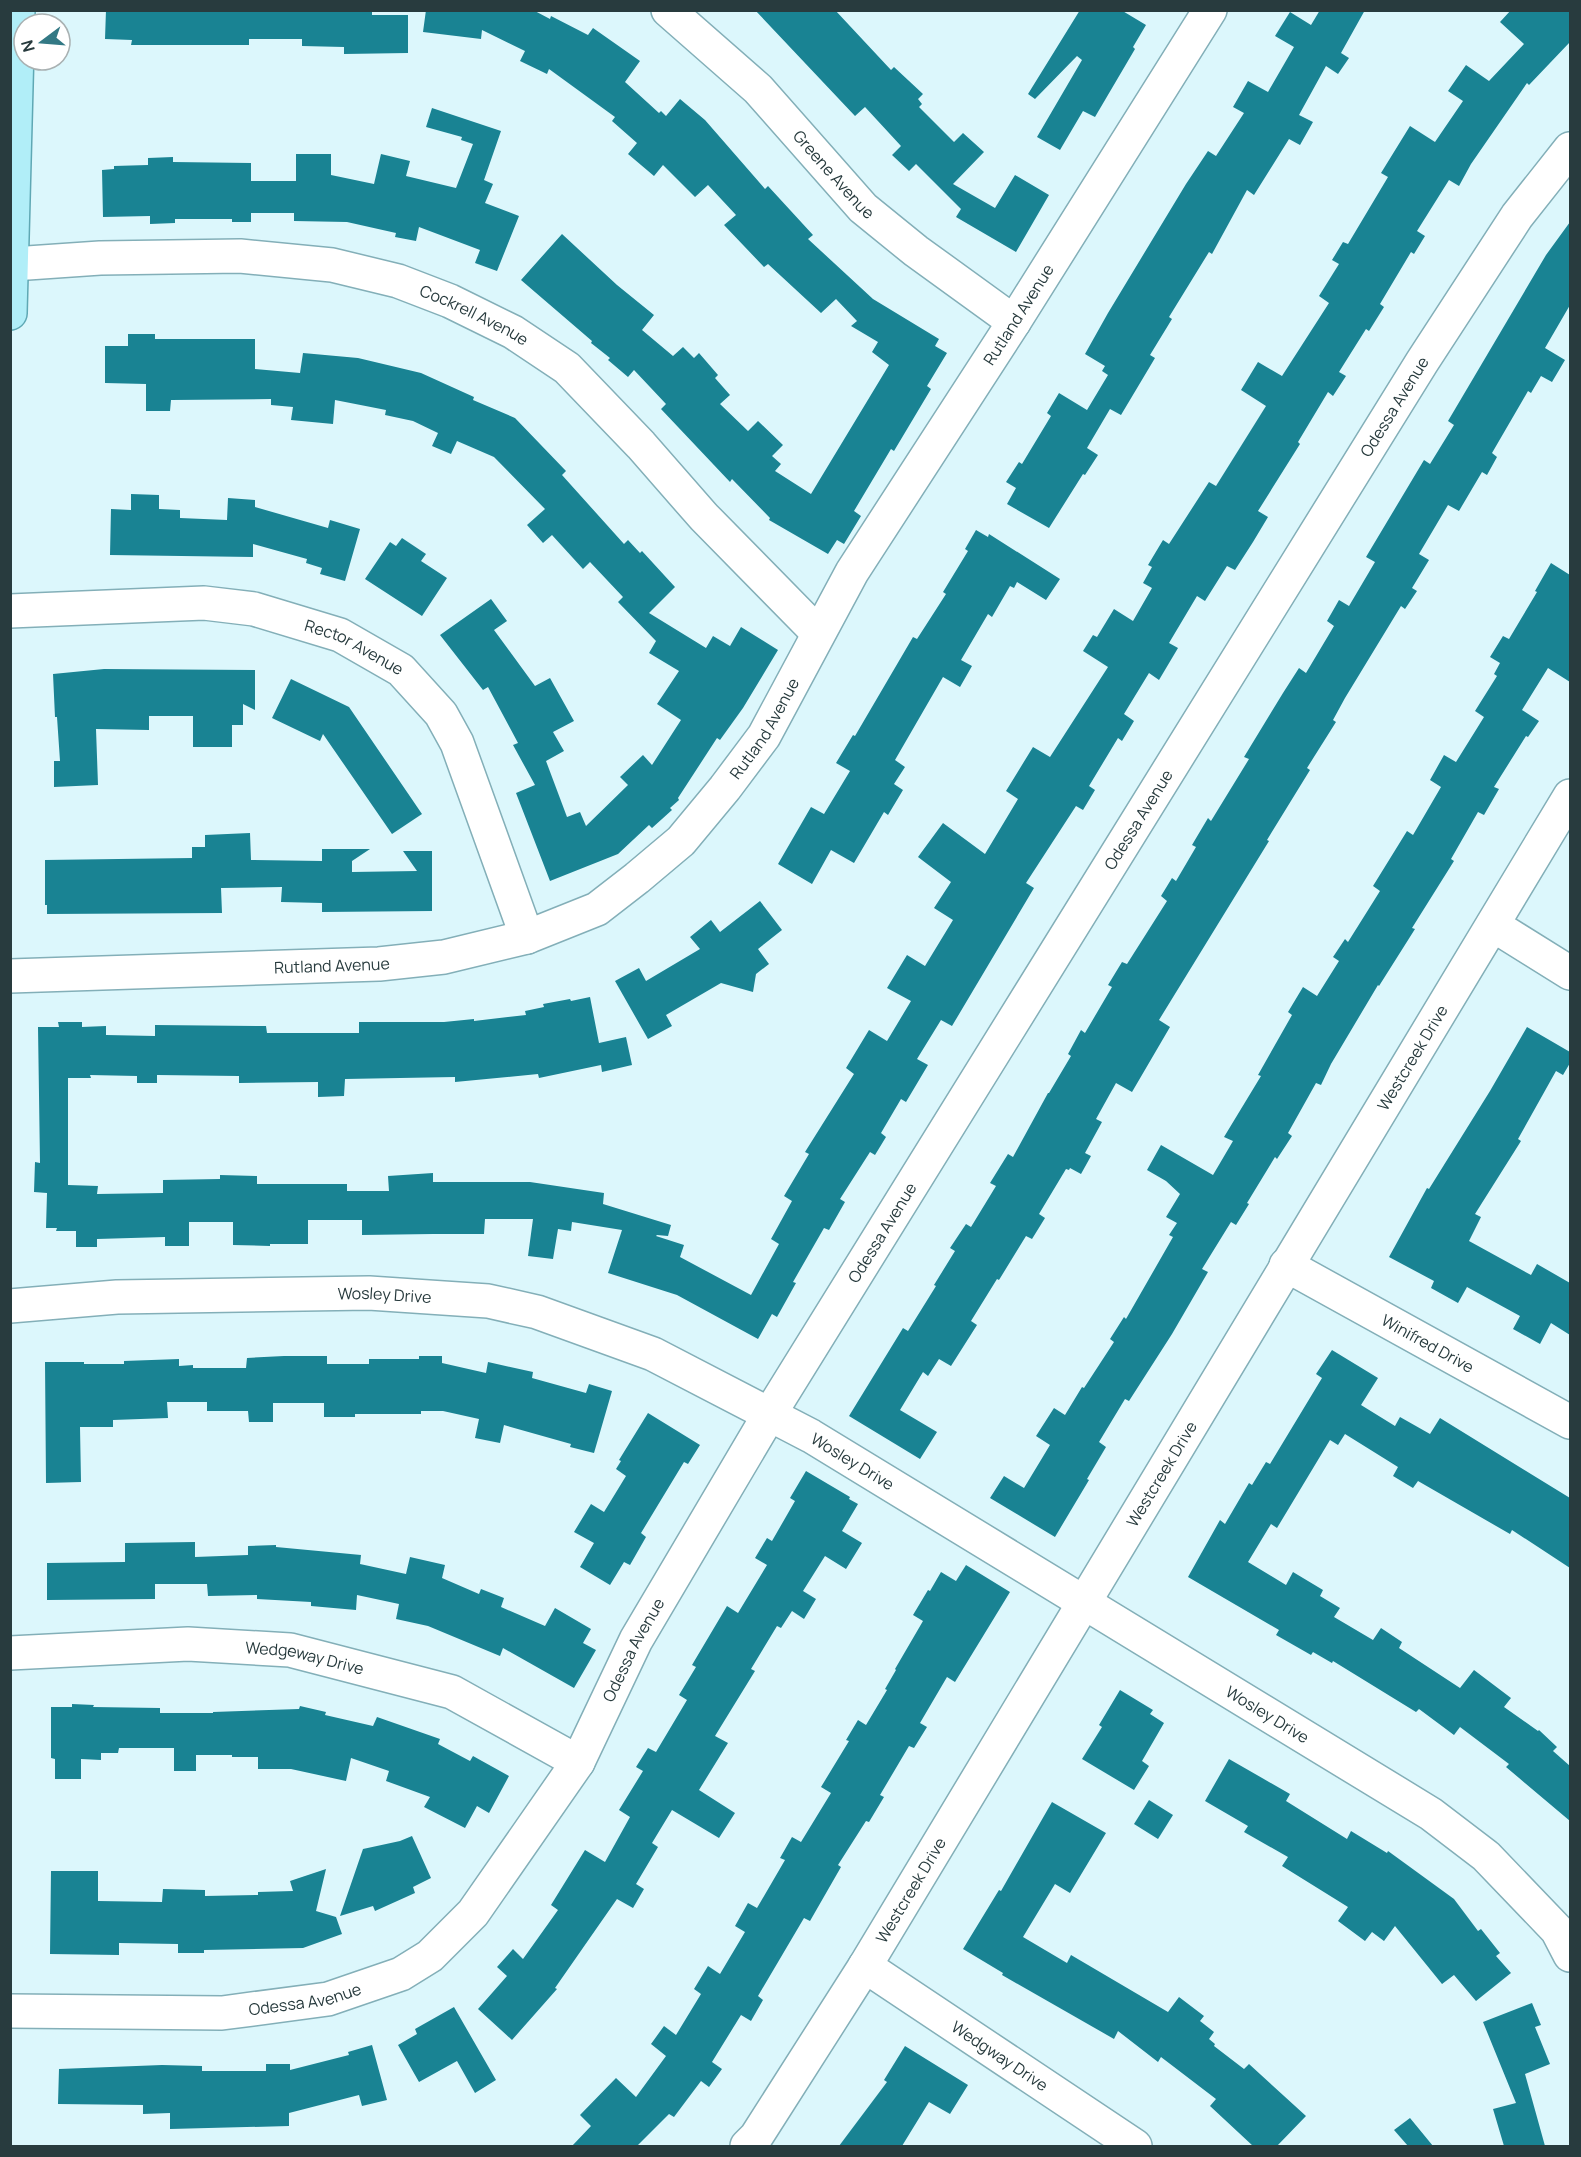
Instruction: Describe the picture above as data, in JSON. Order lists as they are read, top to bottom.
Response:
{
  "streets": {
    "street": [
      "Greene Avenue",
      "Rutland Avenue",
      "Cockrell Avenue",
      "Odessa Avenue",
      "Rector Avenue",
      "Westcreek Drive",
      "Wosley Drive",
      "Winifred Drive",
      "Wedgeway Drive",
      "Wedgway Drive"
    ]
  },
  "crossings": [
    ["Greene Avenue", "Rutland Avenue"],
    ["Rutland Avenue", "Cockrell Avenue"],
    ["Rutland Avenue", "Rector Avenue"],
    ["Odessa Avenue", "Wosley Drive"],
    ["Odessa Avenue", "Wedgeway Drive"],
    ["Westcreek Drive", "Wosley Drive"],
    ["Westcreek Drive", "Winifred Drive"],
    ["Westcreek Drive", "Wedgway Drive"]
  ],
  "north": "left"
}
